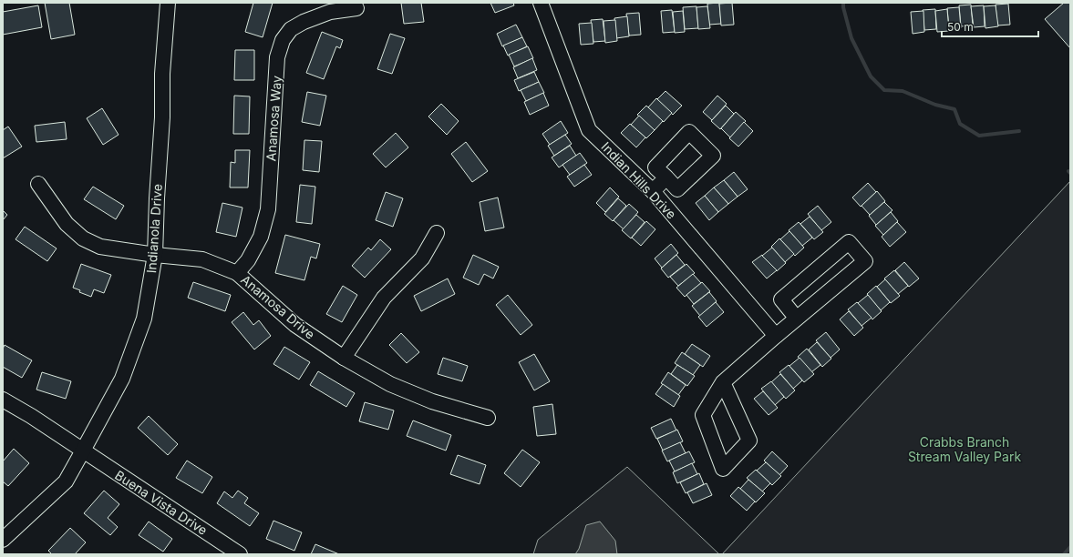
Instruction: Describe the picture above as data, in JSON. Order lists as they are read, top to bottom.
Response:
{
  "streets": {
    "street": [
      "Anamosa Way",
      "Indian Hills Drive",
      "Indianola Drive",
      "Anamosa Drive",
      "Buena Vista Drive"
    ]
  },
  "crossings": [
    ["Anamosa Way", "Anamosa Drive"],
    ["Indianola Drive", "Anamosa Drive"],
    ["Indianola Drive", "Buena Vista Drive"]
  ],
  "parks": ["Crabbs Branch Stream Valley Park"],
  "scale_bar": "50 m"
}
